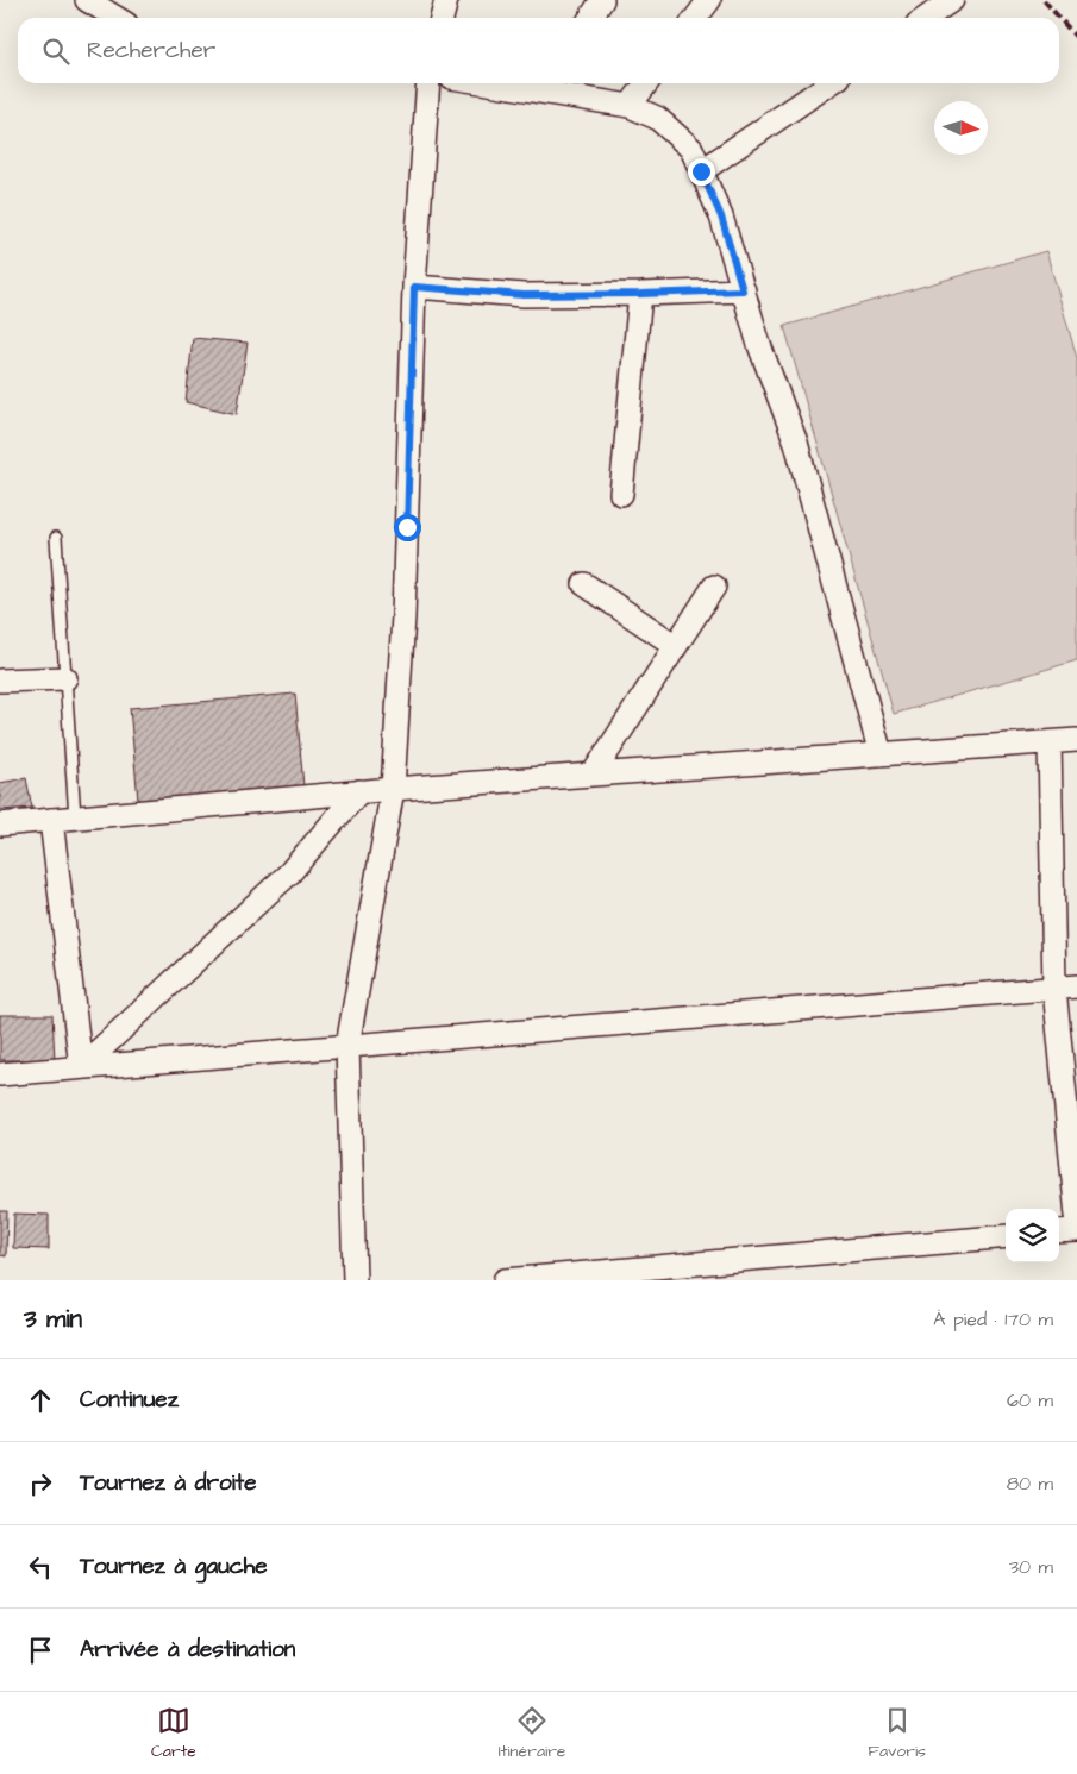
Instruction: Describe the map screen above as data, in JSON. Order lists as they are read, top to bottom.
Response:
{
  "north": "right",
  "page": {
    "search": "Rechercher",
    "heading": ["3 min", "À pied · 170 m"],
    "list": [
      ["Continuez", "60 m"],
      ["Tournez à droite", "80 m"],
      ["Tournez à gauche", "30 m"],
      "Arrivée à destination"
    ],
    "nav": ["Carte", "Itinéraire", "Favoris"]
  }
}
